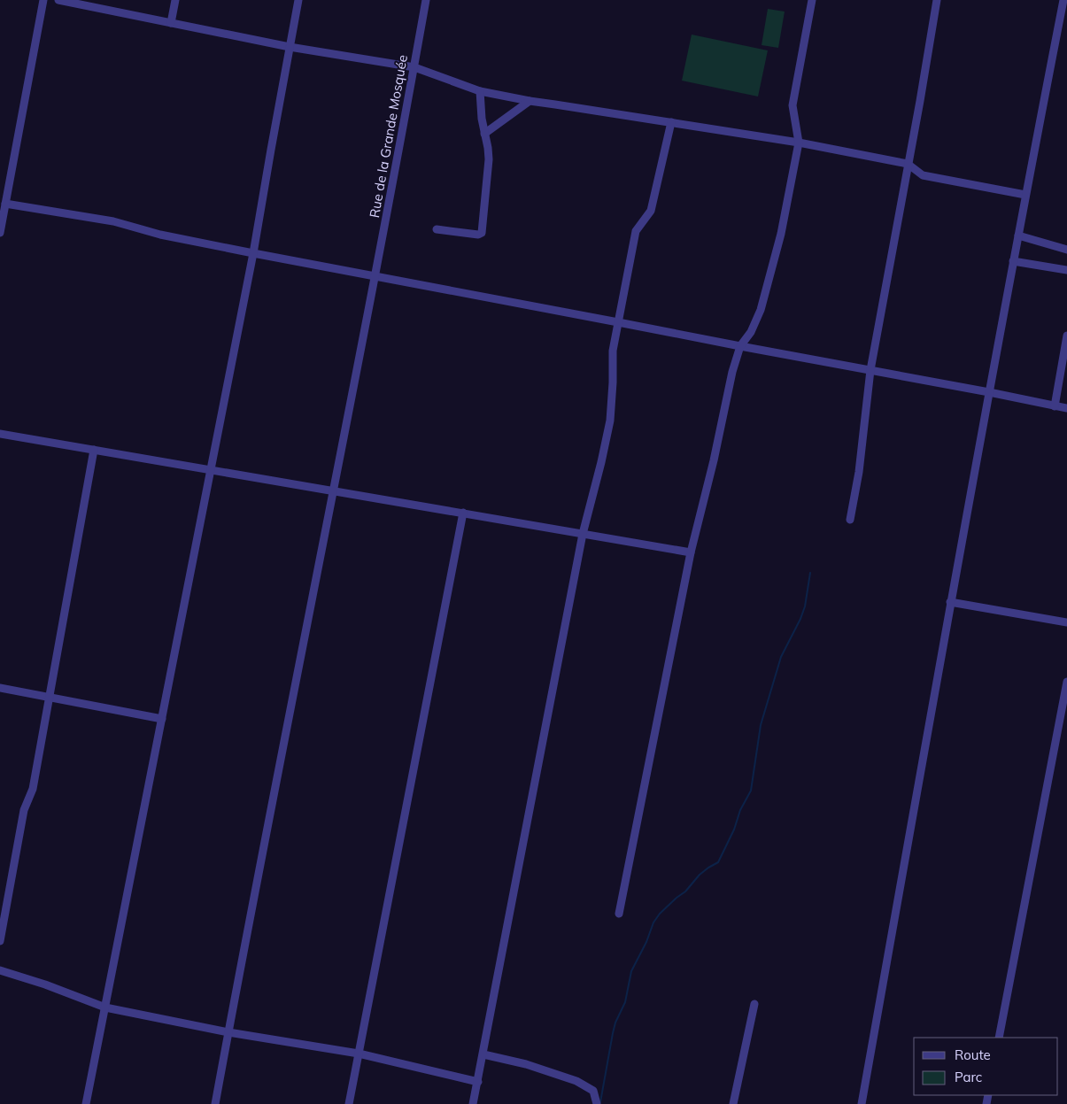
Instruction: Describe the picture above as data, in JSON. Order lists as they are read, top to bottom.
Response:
{
  "streets": {
    "street": ["Rue de la Grande Mosquée"]
  },
  "legend": ["Route", "Parc"]
}
